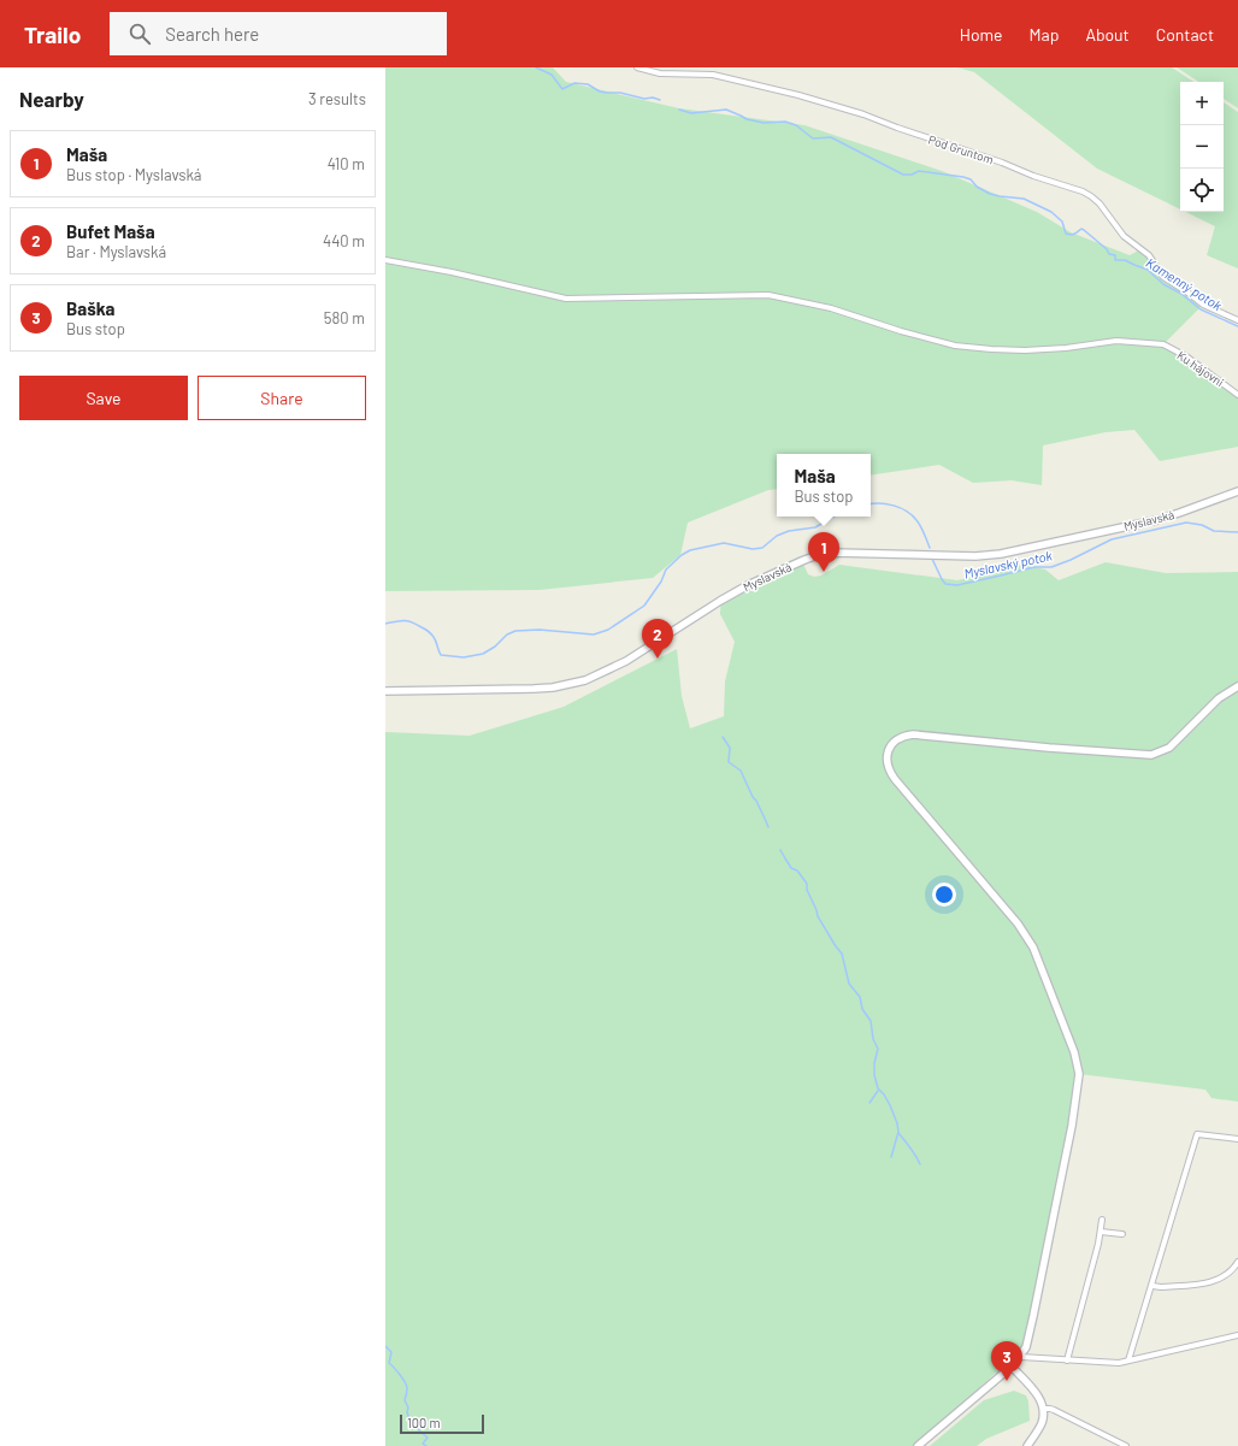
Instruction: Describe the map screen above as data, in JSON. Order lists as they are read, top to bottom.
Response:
{
  "streets": {
    "street": ["Pod Gruntom", "Ku hájovni", "Myslavská"]
  },
  "water": ["Kamenný potok", "Myslavský potok"],
  "scale_bar": "100 m",
  "page": {
    "header": "Trailo",
    "search": "Search here",
    "nav": [
      "Home",
      "Map",
      "About",
      "Contact"
    ],
    "heading": ["Nearby", "3 results"],
    "map_buttons": ["+", "−"],
    "list": [
      {
        "mark": "1",
        "name": "Maša",
        "note": "Bus stop · Myslavská",
        "value": "410 m"
      },
      {
        "mark": "2",
        "name": "Bufet Maša",
        "note": "Bar · Myslavská",
        "value": "440 m"
      },
      {
        "mark": "3",
        "name": "Baška",
        "note": "Bus stop",
        "value": "580 m"
      }
    ],
    "buttons": ["Save", "Share"],
    "popup": ["Maša", "Bus stop"],
    "pins": ["1", "2", "3"],
    "scale": "100 m"
  }
}
